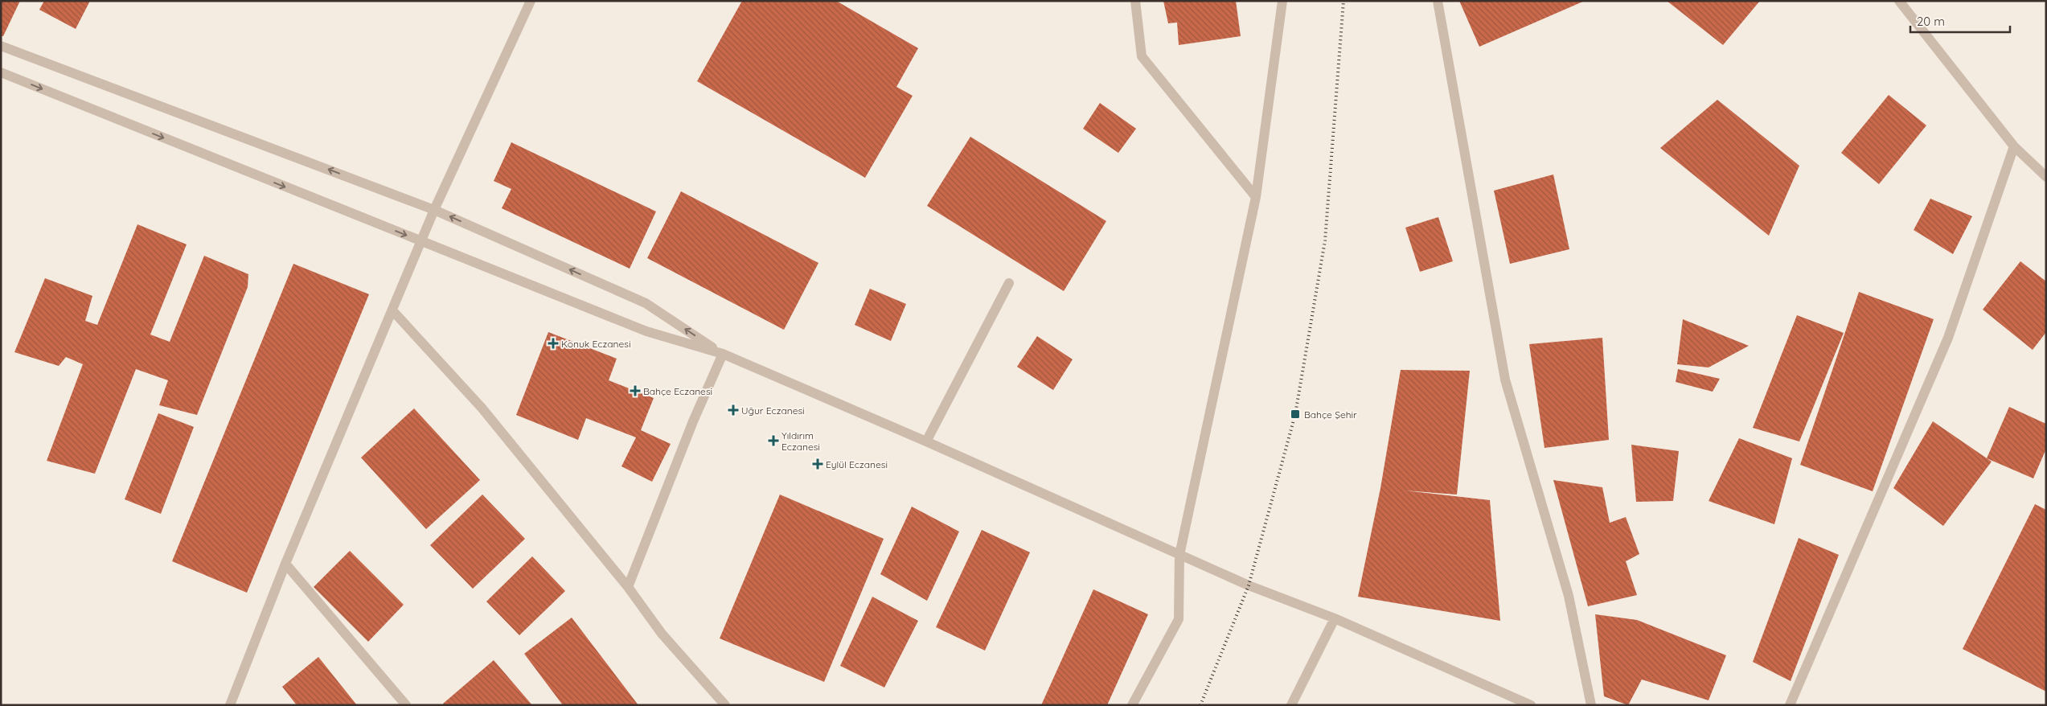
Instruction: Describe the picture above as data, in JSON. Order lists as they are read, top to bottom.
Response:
{
  "places": {
    "health": [
      "Konuk Eczanesi",
      "Bahçe Eczanesi",
      "Uğur Eczanesi",
      "Yıldırım Eczanesi",
      "Eylül Eczanesi"
    ],
    "transit": ["Bahçe Şehir"]
  },
  "scale_bar": "20 m"
}
